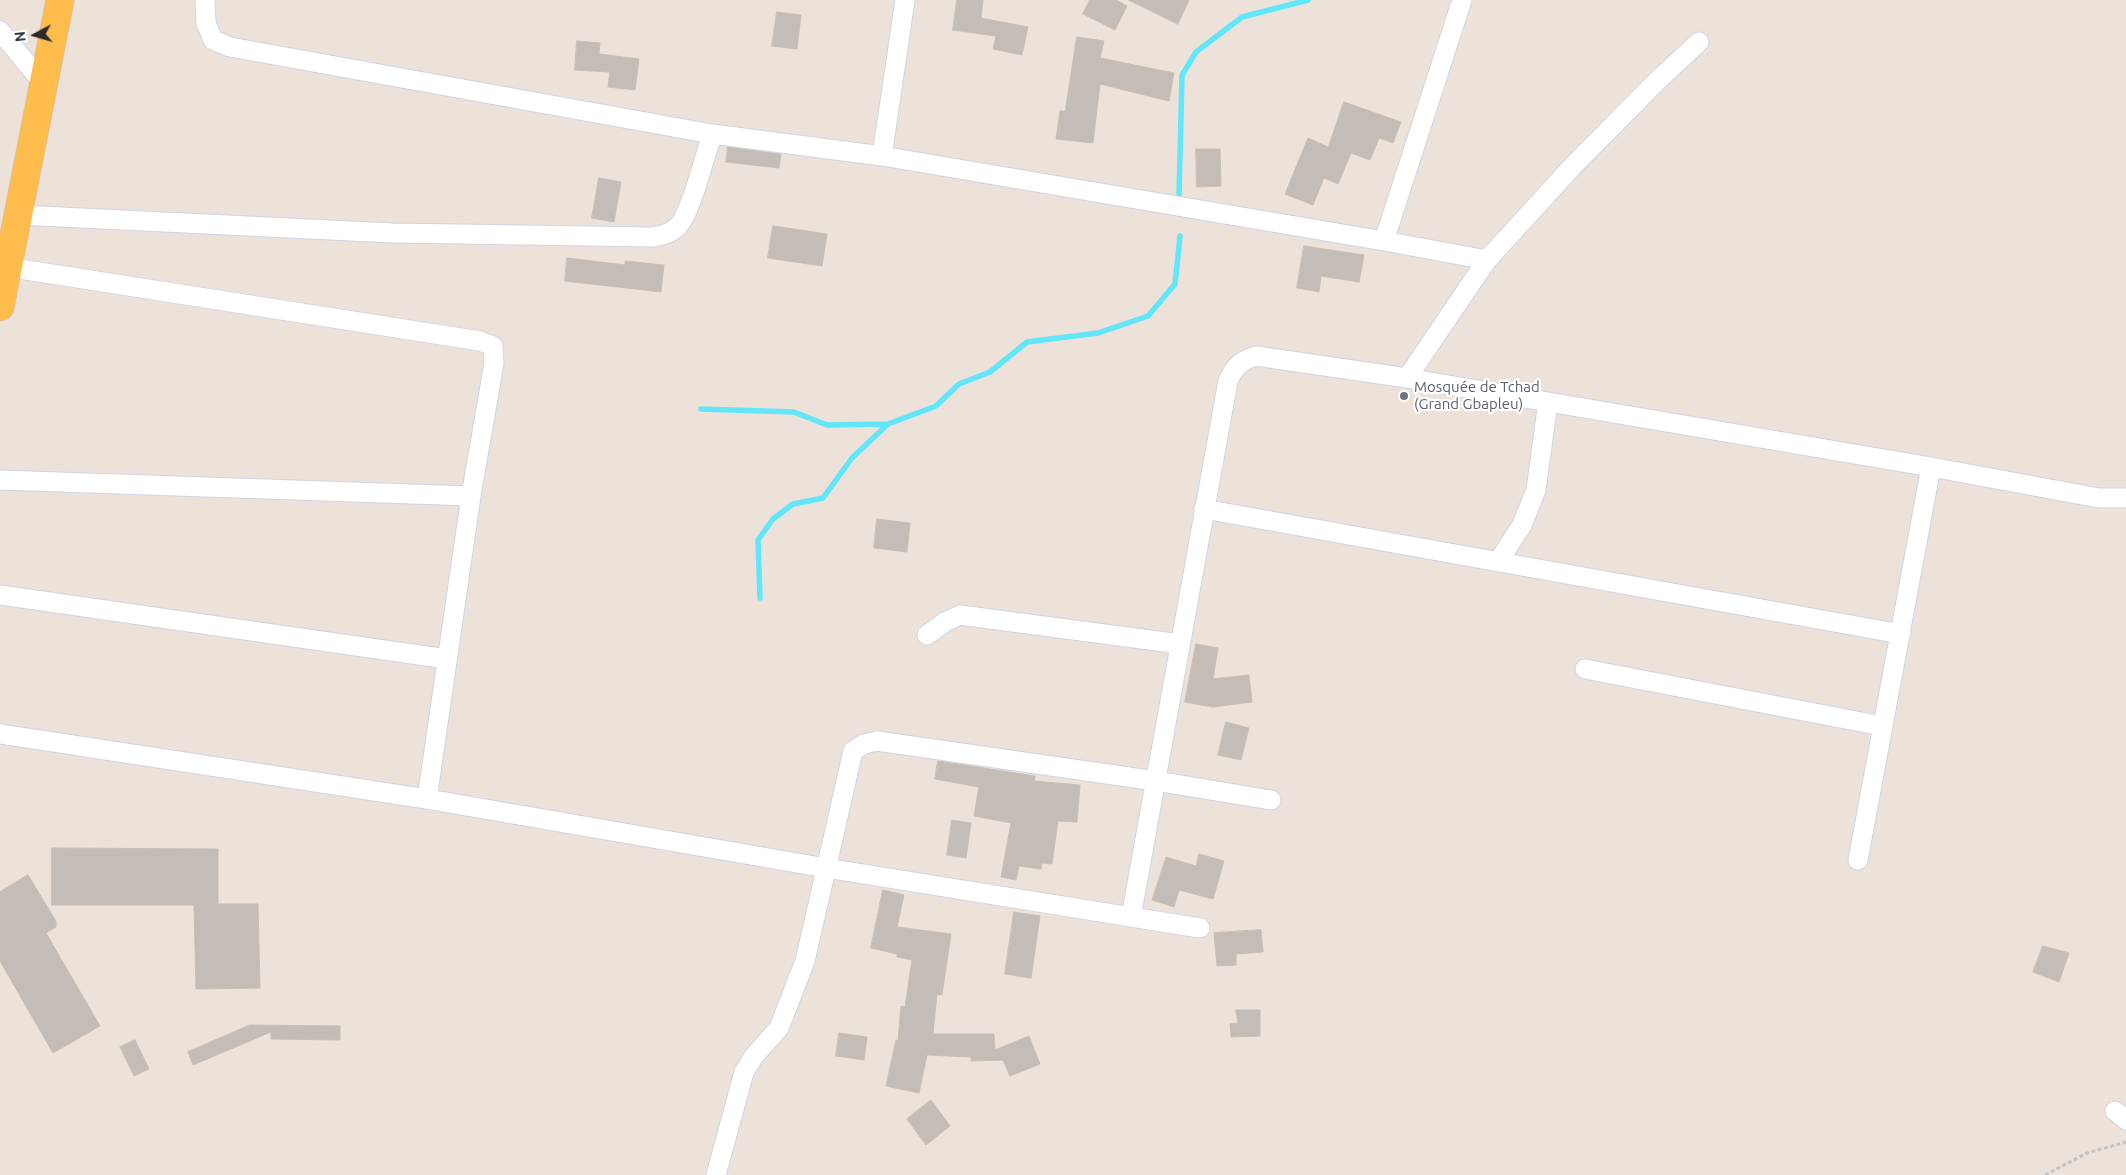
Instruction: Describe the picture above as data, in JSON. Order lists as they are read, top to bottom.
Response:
{
  "places": ["Mosquée de Tchad (Grand Gbapleu)"],
  "north": "left"
}
